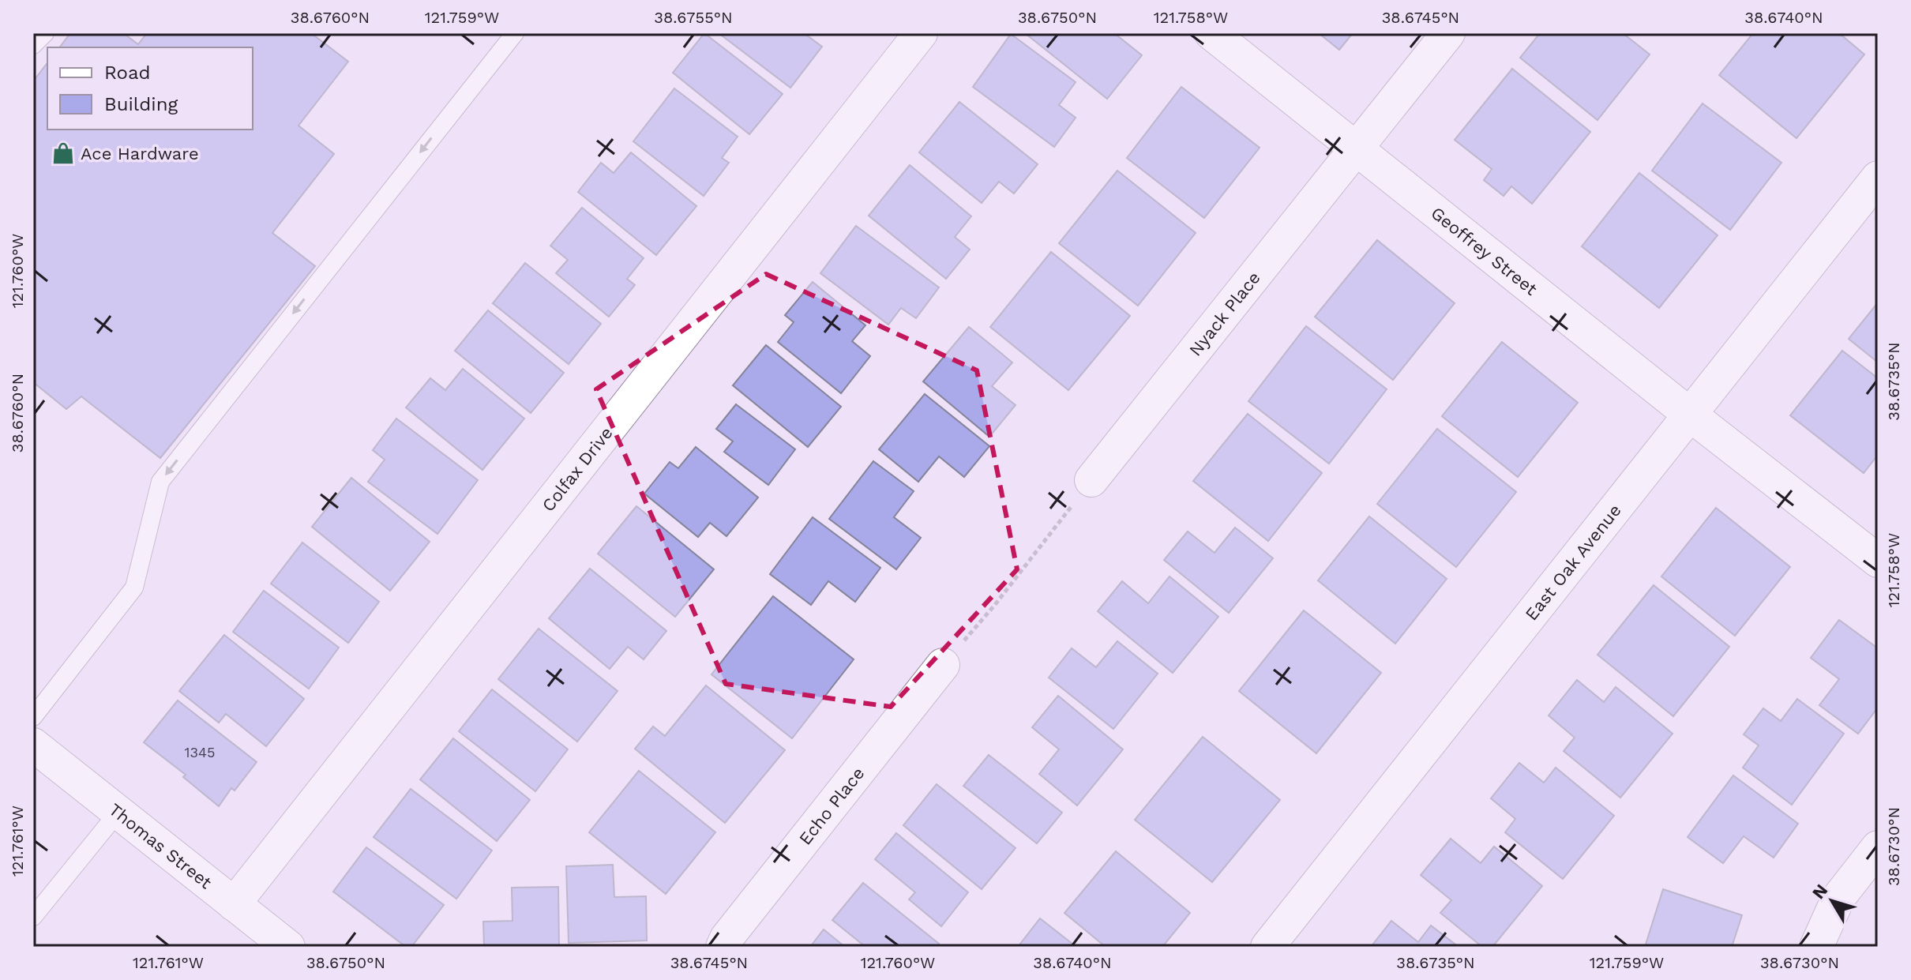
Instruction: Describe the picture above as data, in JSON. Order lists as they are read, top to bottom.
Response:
{
  "streets": {
    "street": [
      "Geoffrey Street",
      "Nyack Place",
      "Colfax Drive",
      "East Oak Avenue",
      "Echo Place",
      "Thomas Street"
    ]
  },
  "crossings": [
    ["Geoffrey Street", "Nyack Place"],
    ["Geoffrey Street", "East Oak Avenue"],
    ["Colfax Drive", "Thomas Street"]
  ],
  "places": {
    "shop": ["Ace Hardware"]
  },
  "house_numbers": ["1345"],
  "legend": ["Road", "Building"],
  "north": "top left",
  "coordinates": [
    "38.6760°N",
    "121.759°W",
    "38.6755°N",
    "38.6750°N",
    "121.758°W",
    "38.6745°N",
    "38.6740°N",
    "121.760°W",
    "38.6735°N",
    "121.761°W",
    "38.6730°N"
  ]
}
